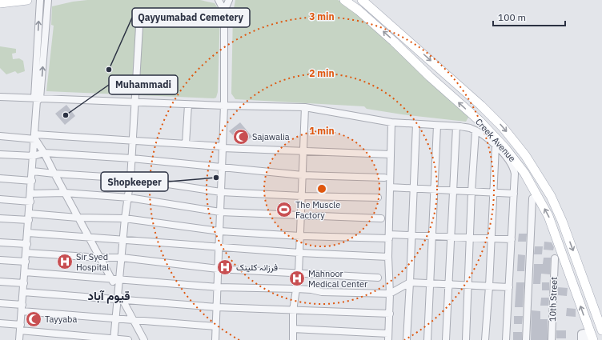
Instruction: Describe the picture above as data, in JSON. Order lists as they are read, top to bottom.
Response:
{
  "streets": {
    "main road": ["Creek Avenue"],
    "street": ["10th Street"]
  },
  "districts": ["قیوم آباد"],
  "places": {
    "other": ["Qayyumabad Cemetery", "Muhammadi", "Shopkeeper"],
    "mosque": ["Sajawalia", "Tayyaba"],
    "sports": ["The Muscle Factory"],
    "hospital": ["Sir Syed Hospital", "فرزانہ کلینک", "Mahnoor Medical Center"]
  },
  "scale_bar": "100 m",
  "rings": ["3 min", "2 min", "1 min"]
}
